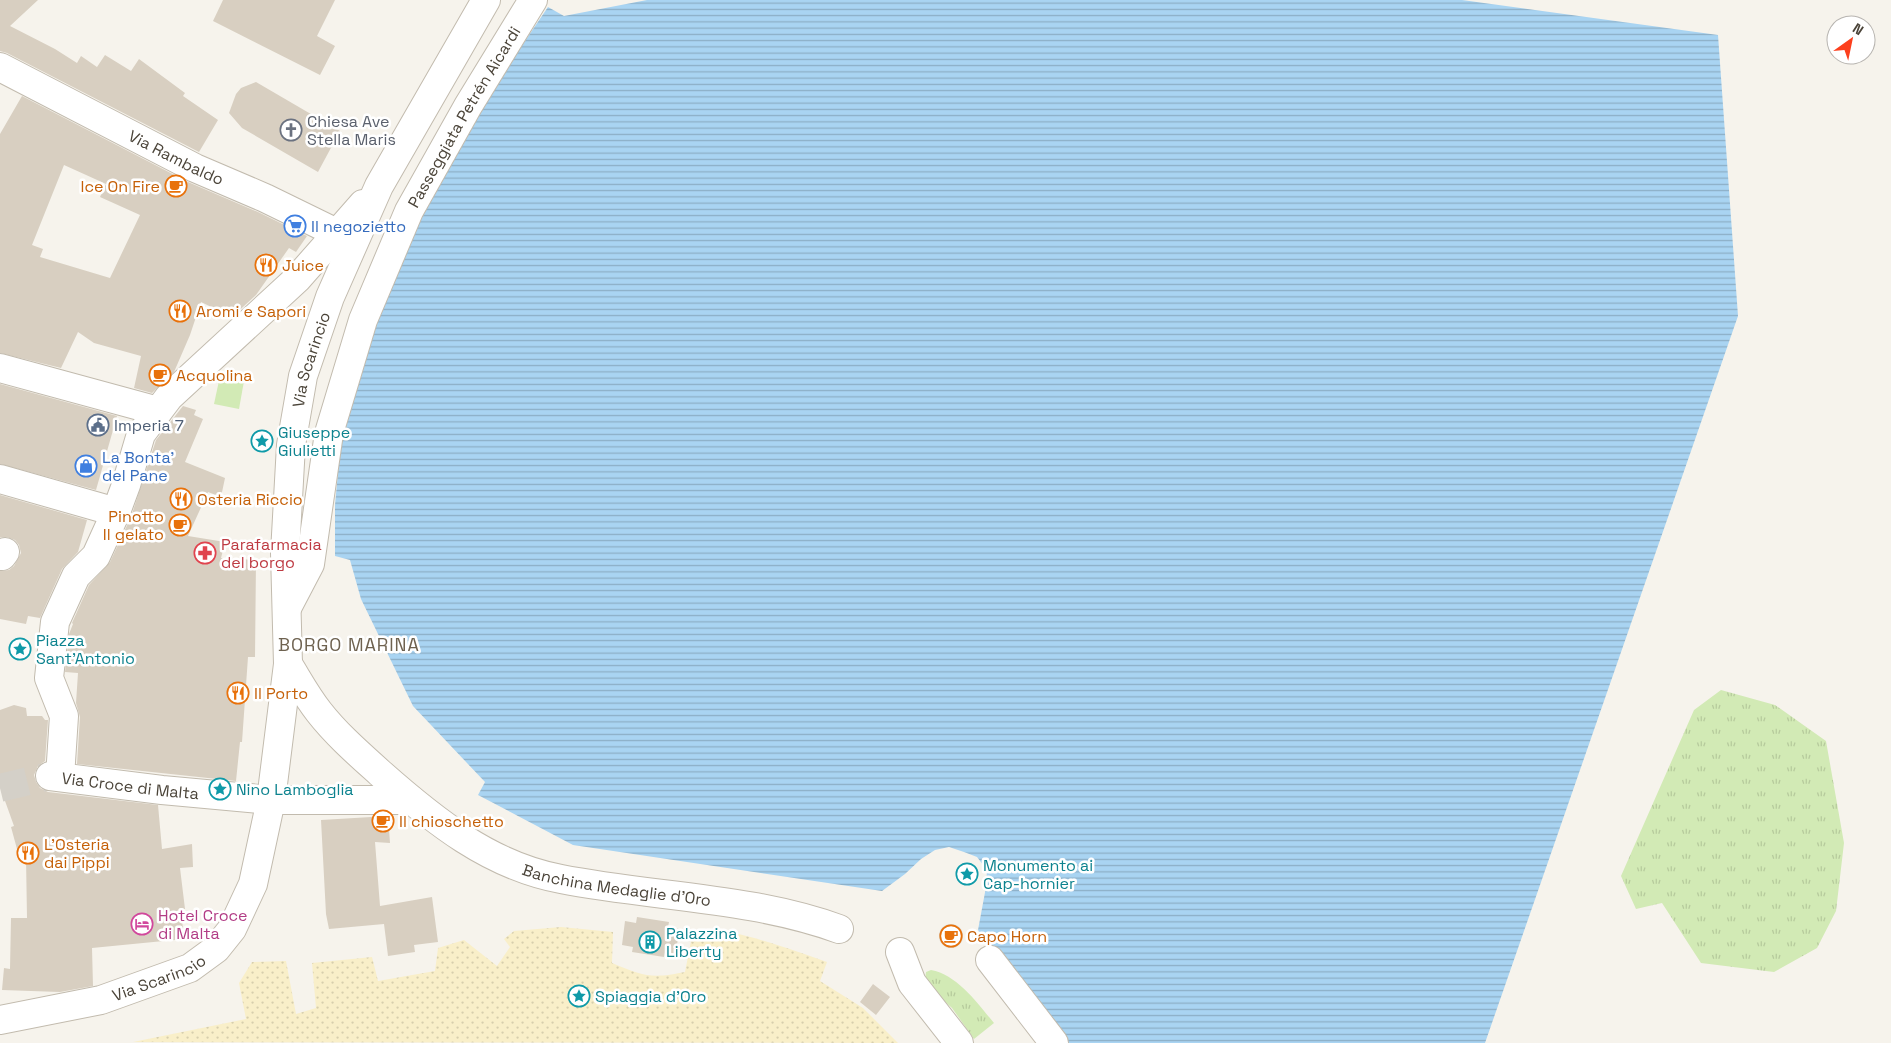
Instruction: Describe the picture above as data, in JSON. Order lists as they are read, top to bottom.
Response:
{
  "streets": {
    "street": [
      "Passeggiata Petrén Aicardi",
      "Via Rambaldo",
      "Via Scarincio",
      "Via Croce di Malta",
      "Banchina Medaglie d'Oro"
    ]
  },
  "crossings": [
    ["Passeggiata Petrén Aicardi", "Via Scarincio"],
    ["Via Rambaldo", "Via Scarincio"],
    ["Via Scarincio", "Via Croce di Malta"]
  ],
  "districts": ["BORGO MARINA"],
  "places": {
    "church": ["Chiesa Ave Stella Maris"],
    "cafe": [
      "Ice On Fire",
      "Acquolina",
      "Pinotto Il gelato",
      "Il chioschetto",
      "Capo Horn"
    ],
    "supermarket": ["Il negozietto"],
    "restaurant": [
      "Juice",
      "Aromi e Sapori",
      "Osteria Riccio",
      "Il Porto",
      "L'Osteria dai Pippi"
    ],
    "public building": ["Imperia 7"],
    "place": [
      "Giuseppe Giulietti",
      "Piazza Sant'Antonio",
      "Nino Lamboglia",
      "Monumento ai Cap-hornier",
      "Spiaggia d'Oro"
    ],
    "shop": ["La Bonta' del Pane"],
    "pharmacy": ["Parafarmacia del borgo"],
    "hotel": ["Hotel Croce di Malta"],
    "building": ["Palazzina Liberty"]
  },
  "north": "top right"
}
